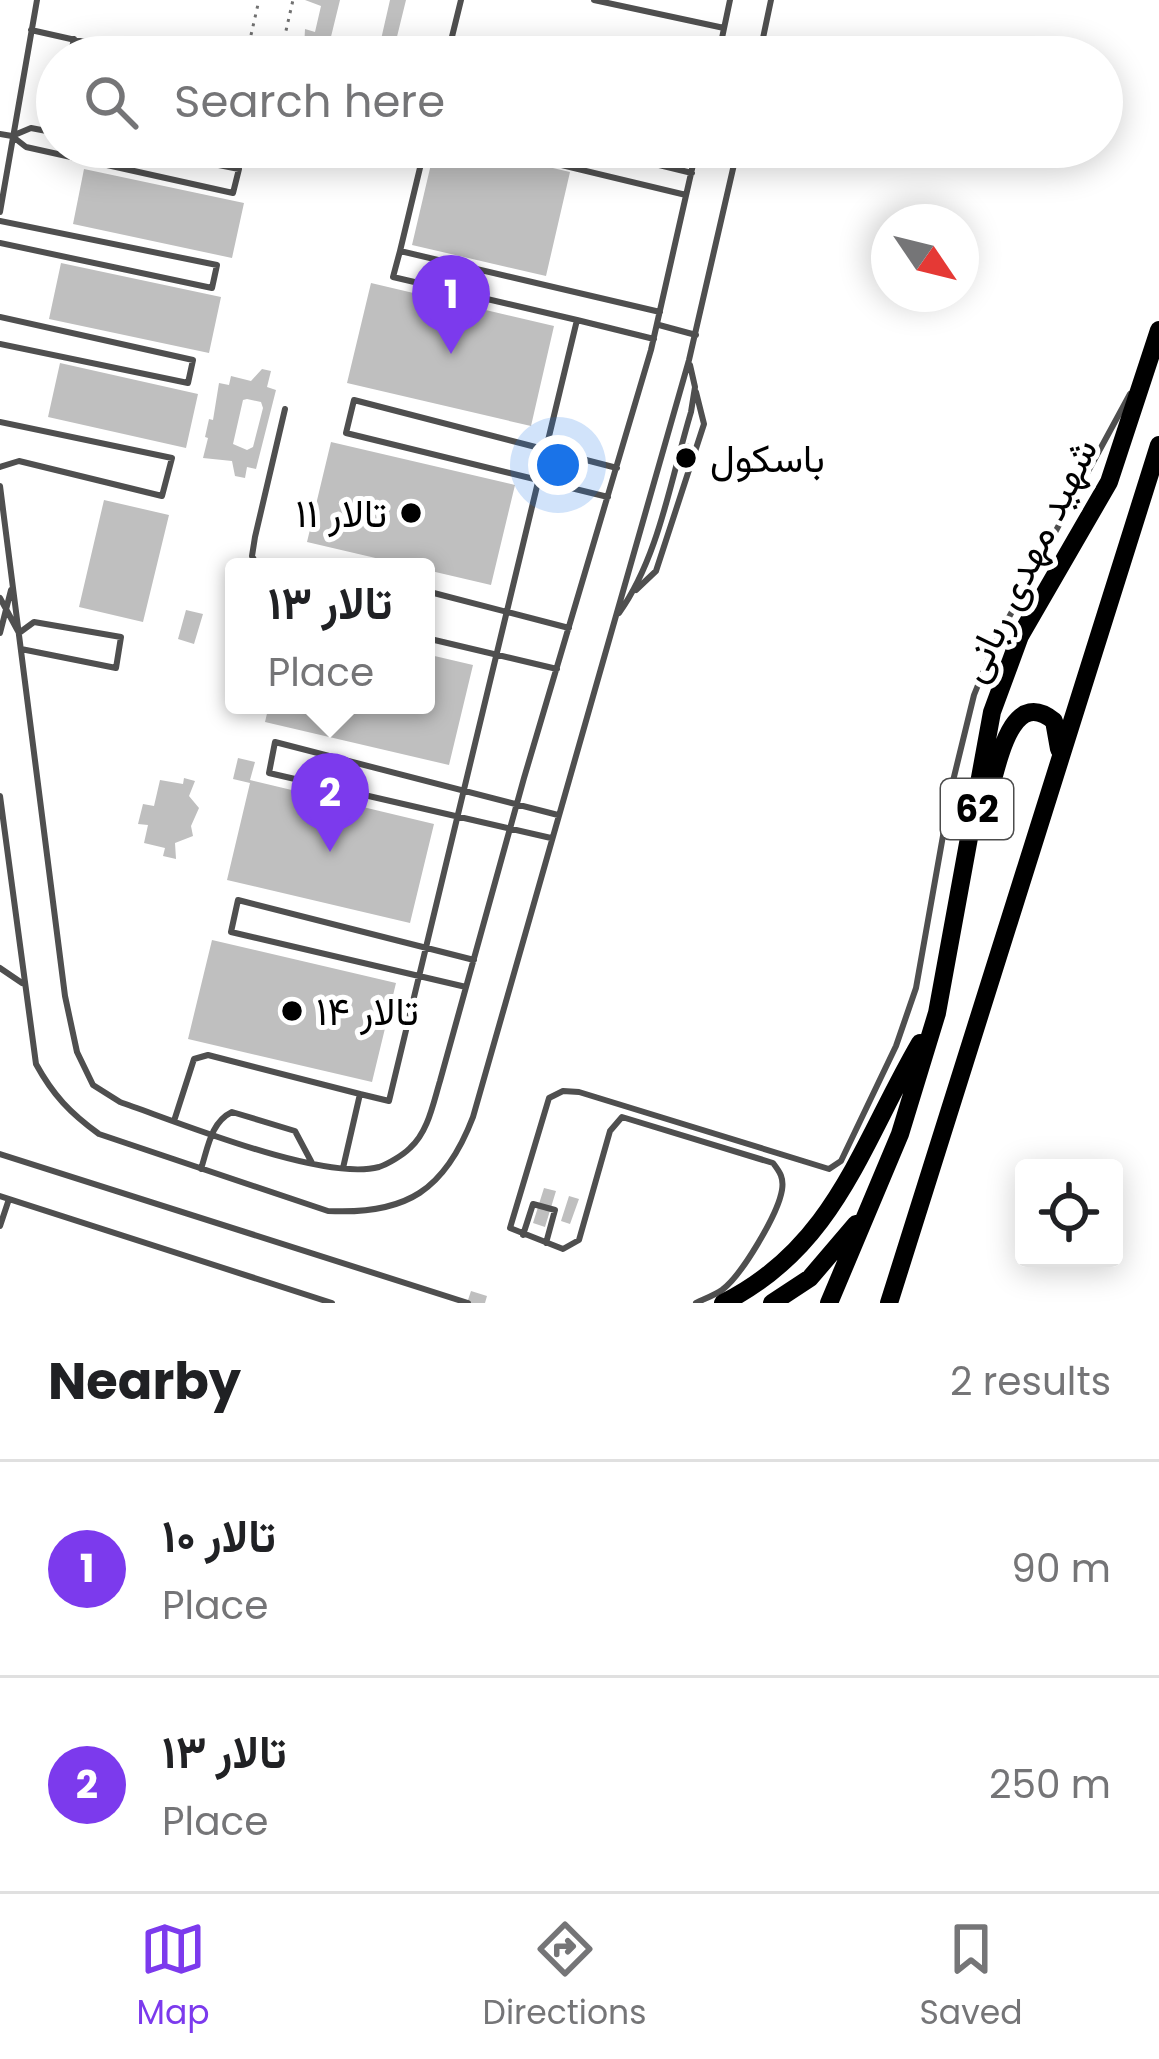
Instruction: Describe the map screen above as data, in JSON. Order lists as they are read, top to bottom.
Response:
{
  "streets": {
    "highway": ["شهید مهدی ربانی", "62"]
  },
  "places": ["باسكول", "تالار ۱۱", "تالار ۱۴"],
  "north": "bottom right",
  "page": {
    "search": "Search here",
    "pins": ["1", "2"],
    "popup": ["تالار ۱۳", "Place"],
    "heading": ["Nearby", "2 results"],
    "list": [
      {
        "mark": "1",
        "name": "تالار ۱۰",
        "note": "Place",
        "value": "90 m"
      },
      {
        "mark": "2",
        "name": "تالار ۱۳",
        "note": "Place",
        "value": "250 m"
      }
    ],
    "nav": ["Map", "Directions", "Saved"]
  }
}
